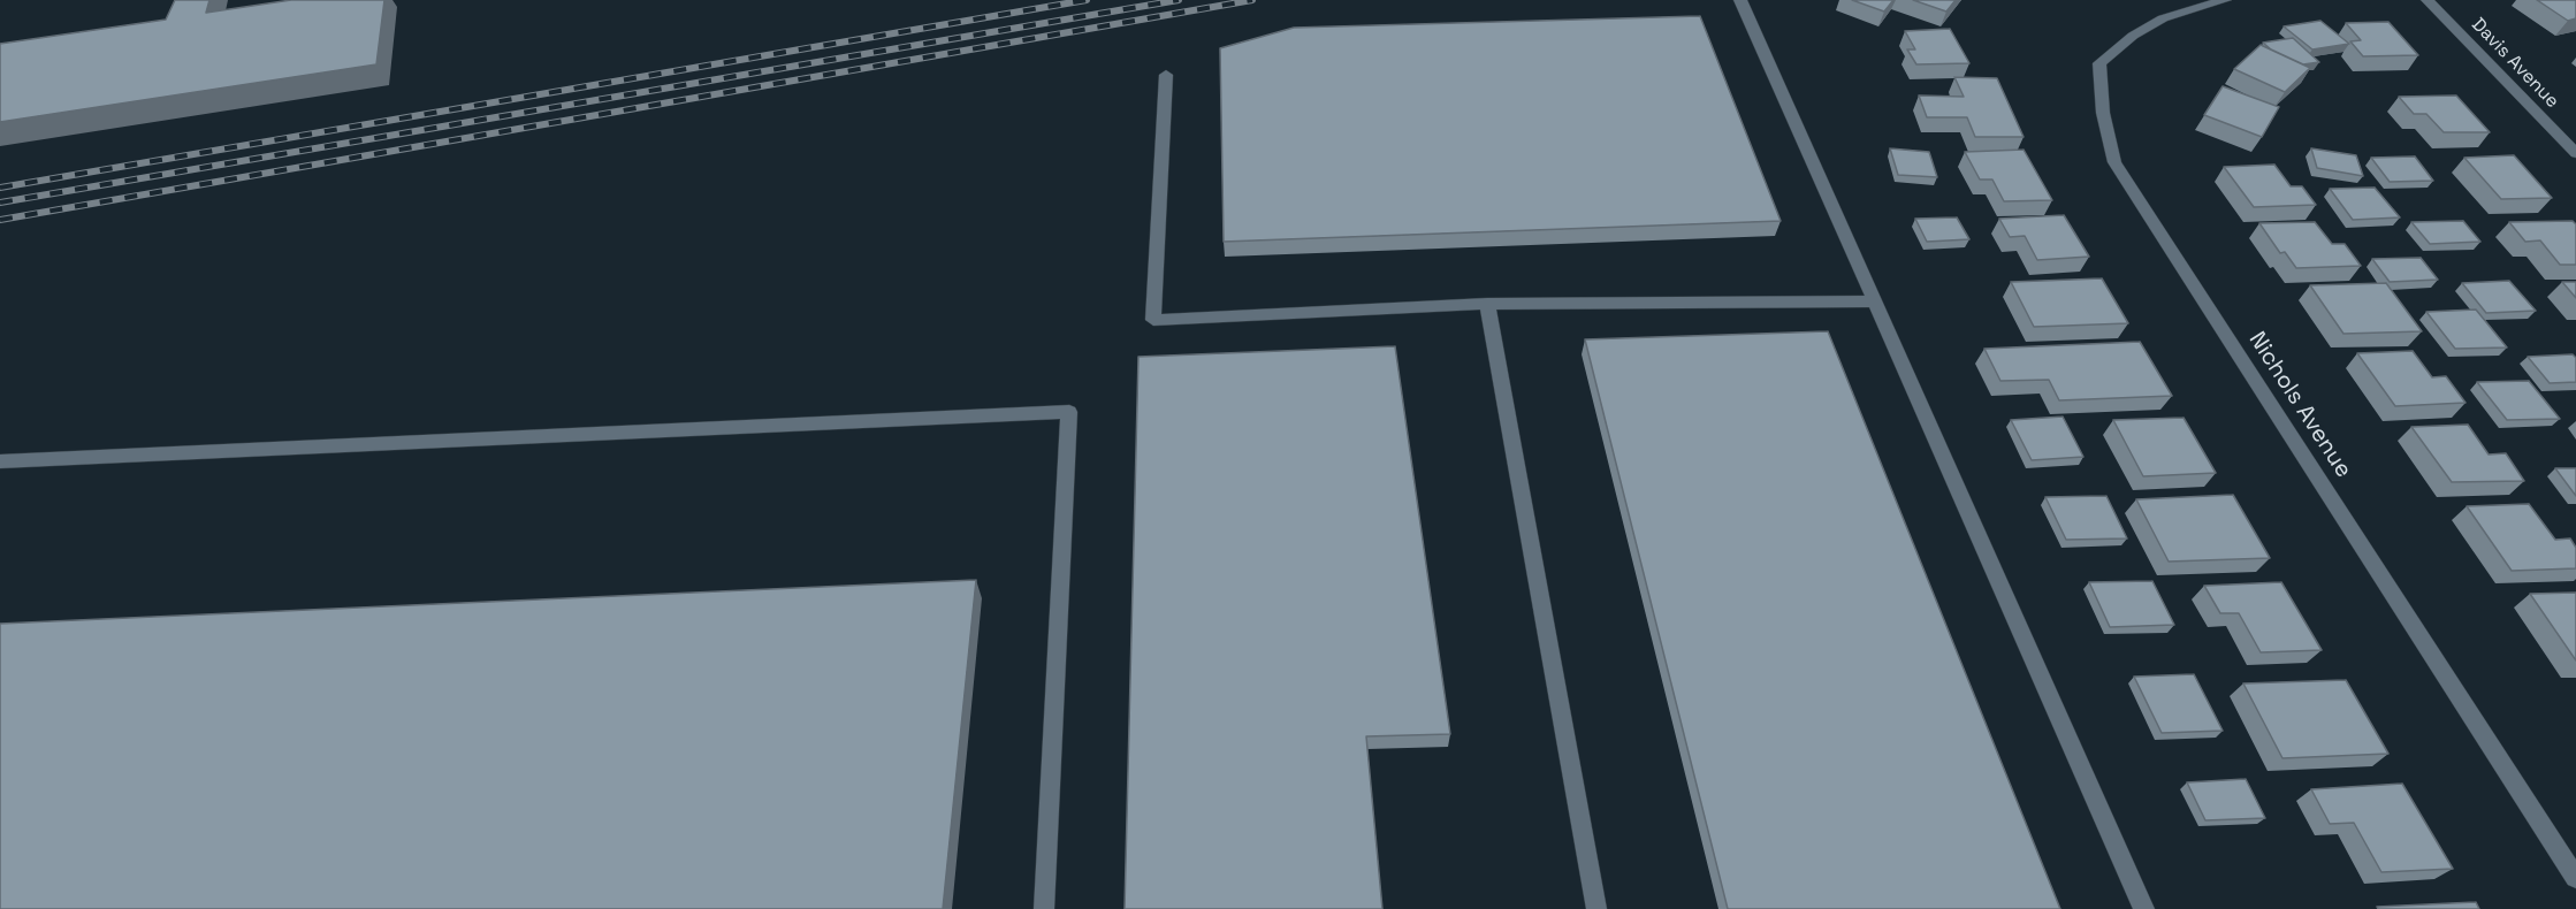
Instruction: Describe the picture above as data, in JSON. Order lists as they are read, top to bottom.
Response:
{
  "streets": {
    "street": ["Davis Avenue", "Nichols Avenue"]
  }
}
